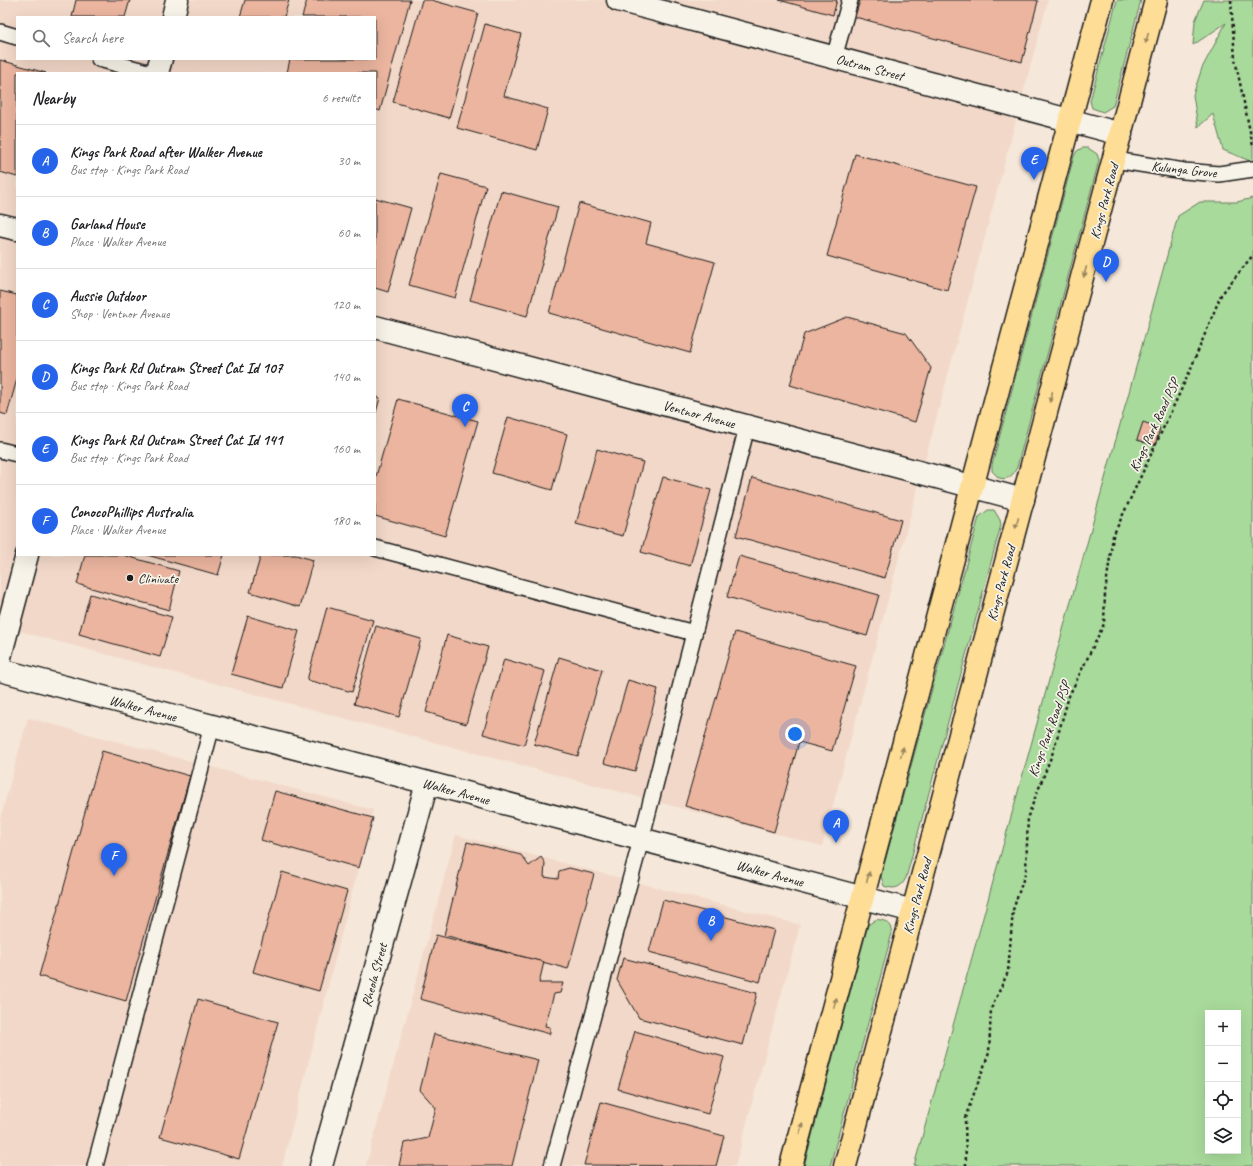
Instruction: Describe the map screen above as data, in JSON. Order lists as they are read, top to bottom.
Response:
{
  "streets": {
    "main road": ["Kings Park Road"],
    "street": [
      "Outram Street",
      "Ventnor Avenue",
      "Walker Avenue",
      "Rheola Street"
    ],
    "lane": ["Kulunga Grove"],
    "path": ["Kings Park Road PSP"]
  },
  "crossings": [
    ["Outram Street", "Kings Park Road"],
    ["Kulunga Grove", "Kings Park Road"],
    ["Kings Park Road", "Ventnor Avenue"],
    ["Kings Park Road", "Walker Avenue"],
    ["Walker Avenue", "Rheola Street"]
  ],
  "places": ["Clinivate"],
  "page": {
    "search": "Search here",
    "heading": ["Nearby", "6 results"],
    "list": [
      {
        "mark": "A",
        "name": "Kings Park Road after Walker Avenue",
        "note": "Bus stop · Kings Park Road",
        "value": "30 m"
      },
      {
        "mark": "B",
        "name": "Garland House",
        "note": "Place · Walker Avenue",
        "value": "60 m"
      },
      {
        "mark": "C",
        "name": "Aussie Outdoor",
        "note": "Shop · Ventnor Avenue",
        "value": "120 m"
      },
      {
        "mark": "D",
        "name": "Kings Park Rd Outram Street Cat Id 107",
        "note": "Bus stop · Kings Park Road",
        "value": "140 m"
      },
      {
        "mark": "E",
        "name": "Kings Park Rd Outram Street Cat Id 141",
        "note": "Bus stop · Kings Park Road",
        "value": "160 m"
      },
      {
        "mark": "F",
        "name": "ConocoPhillips Australia",
        "note": "Place · Walker Avenue",
        "value": "180 m"
      }
    ],
    "pins": [
      "E",
      "D",
      "C",
      "A",
      "F",
      "B"
    ],
    "map_buttons": ["+", "−"]
  }
}
